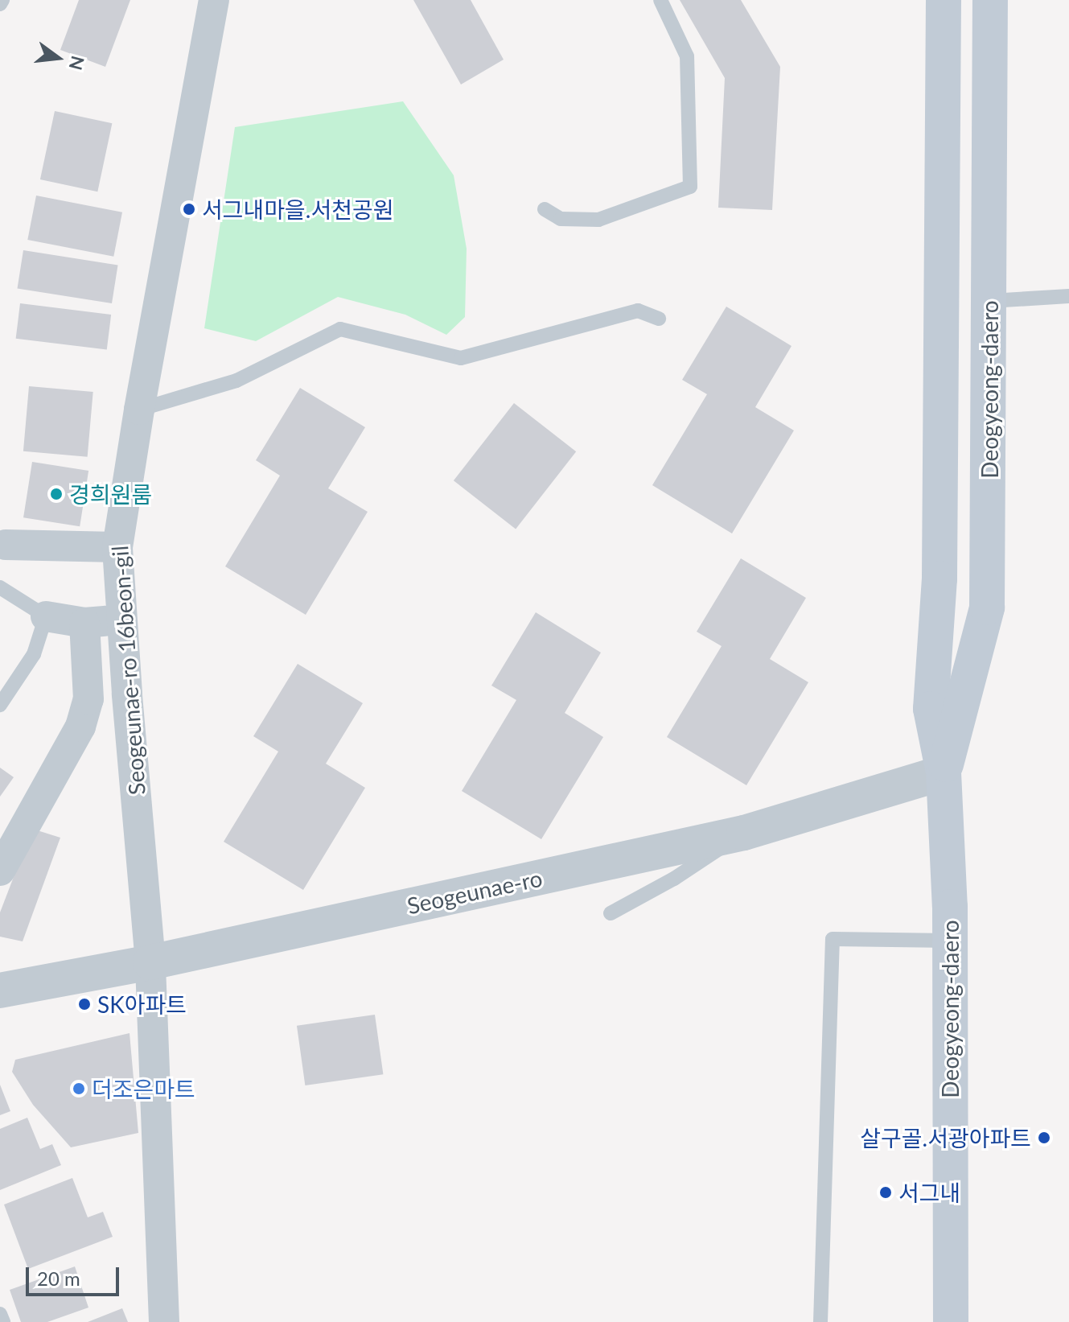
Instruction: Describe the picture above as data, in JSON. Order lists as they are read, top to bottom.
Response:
{
  "streets": {
    "main road": ["Deogyeong-daero"],
    "street": ["Seogeunae-ro 16beon-gil", "Seogeunae-ro"]
  },
  "crossings": [
    ["Deogyeong-daero", "Seogeunae-ro"],
    ["Seogeunae-ro 16beon-gil", "Seogeunae-ro"]
  ],
  "places": [
    "서그내마을.서천공원",
    "경희원룸",
    "SK아파트",
    "더조은마트",
    "살구골.서광아파트",
    "서그내"
  ],
  "scale_bar": "20 m",
  "north": "right"
}
